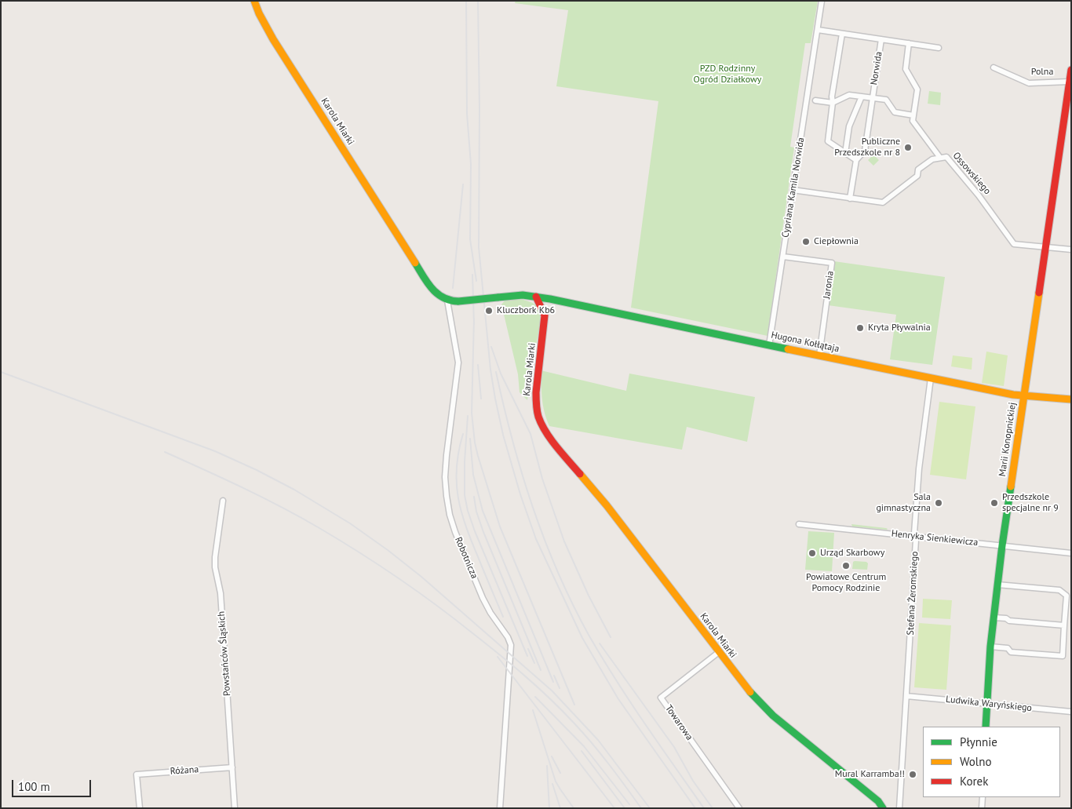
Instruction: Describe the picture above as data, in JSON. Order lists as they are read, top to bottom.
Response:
{
  "streets": {
    "street": [
      "Norwida",
      "Polna",
      "Karola Miarki",
      "Ossowskiego",
      "Cypriana Kamila Norwida",
      "Jaronia",
      "Hugona Kołłątaja",
      "Marii Konopnickiej",
      "Henryka Sienkiewicza",
      "Robotnicza",
      "Stefana Żeromskiego",
      "Powstańców Śląskich",
      "Ludwika Waryńskiego",
      "Towarowa",
      "Różana"
    ]
  },
  "crossings": [
    ["Karola Miarki", "Hugona Kołłątaja"],
    ["Karola Miarki", "Robotnicza"],
    ["Karola Miarki", "Towarowa"],
    ["Ossowskiego", "Cypriana Kamila Norwida"],
    ["Ossowskiego", "Marii Konopnickiej"],
    ["Cypriana Kamila Norwida", "Jaronia"],
    ["Cypriana Kamila Norwida", "Hugona Kołłątaja"],
    ["Jaronia", "Hugona Kołłątaja"],
    ["Hugona Kołłątaja", "Marii Konopnickiej"],
    ["Hugona Kołłątaja", "Stefana Żeromskiego"],
    ["Marii Konopnickiej", "Henryka Sienkiewicza"],
    ["Marii Konopnickiej", "Ludwika Waryńskiego"],
    ["Henryka Sienkiewicza", "Stefana Żeromskiego"],
    ["Stefana Żeromskiego", "Ludwika Waryńskiego"],
    ["Powstańców Śląskich", "Różana"]
  ],
  "parks": ["PZD Rodzinny Ogród Działkowy"],
  "places": [
    "Publiczne Przedszkole nr 8",
    "Ciepłownia",
    "Kluczbork Kb6",
    "Kryta Pływalnia",
    "Sala gimnastyczna",
    "Przedszkole specjalne nr 9",
    "Urząd Skarbowy",
    "Powiatowe Centrum Pomocy Rodzinie",
    "Mural Karramba!!"
  ],
  "legend": ["Płynnie", "Wolno", "Korek"],
  "scale_bar": "100 m"
}
